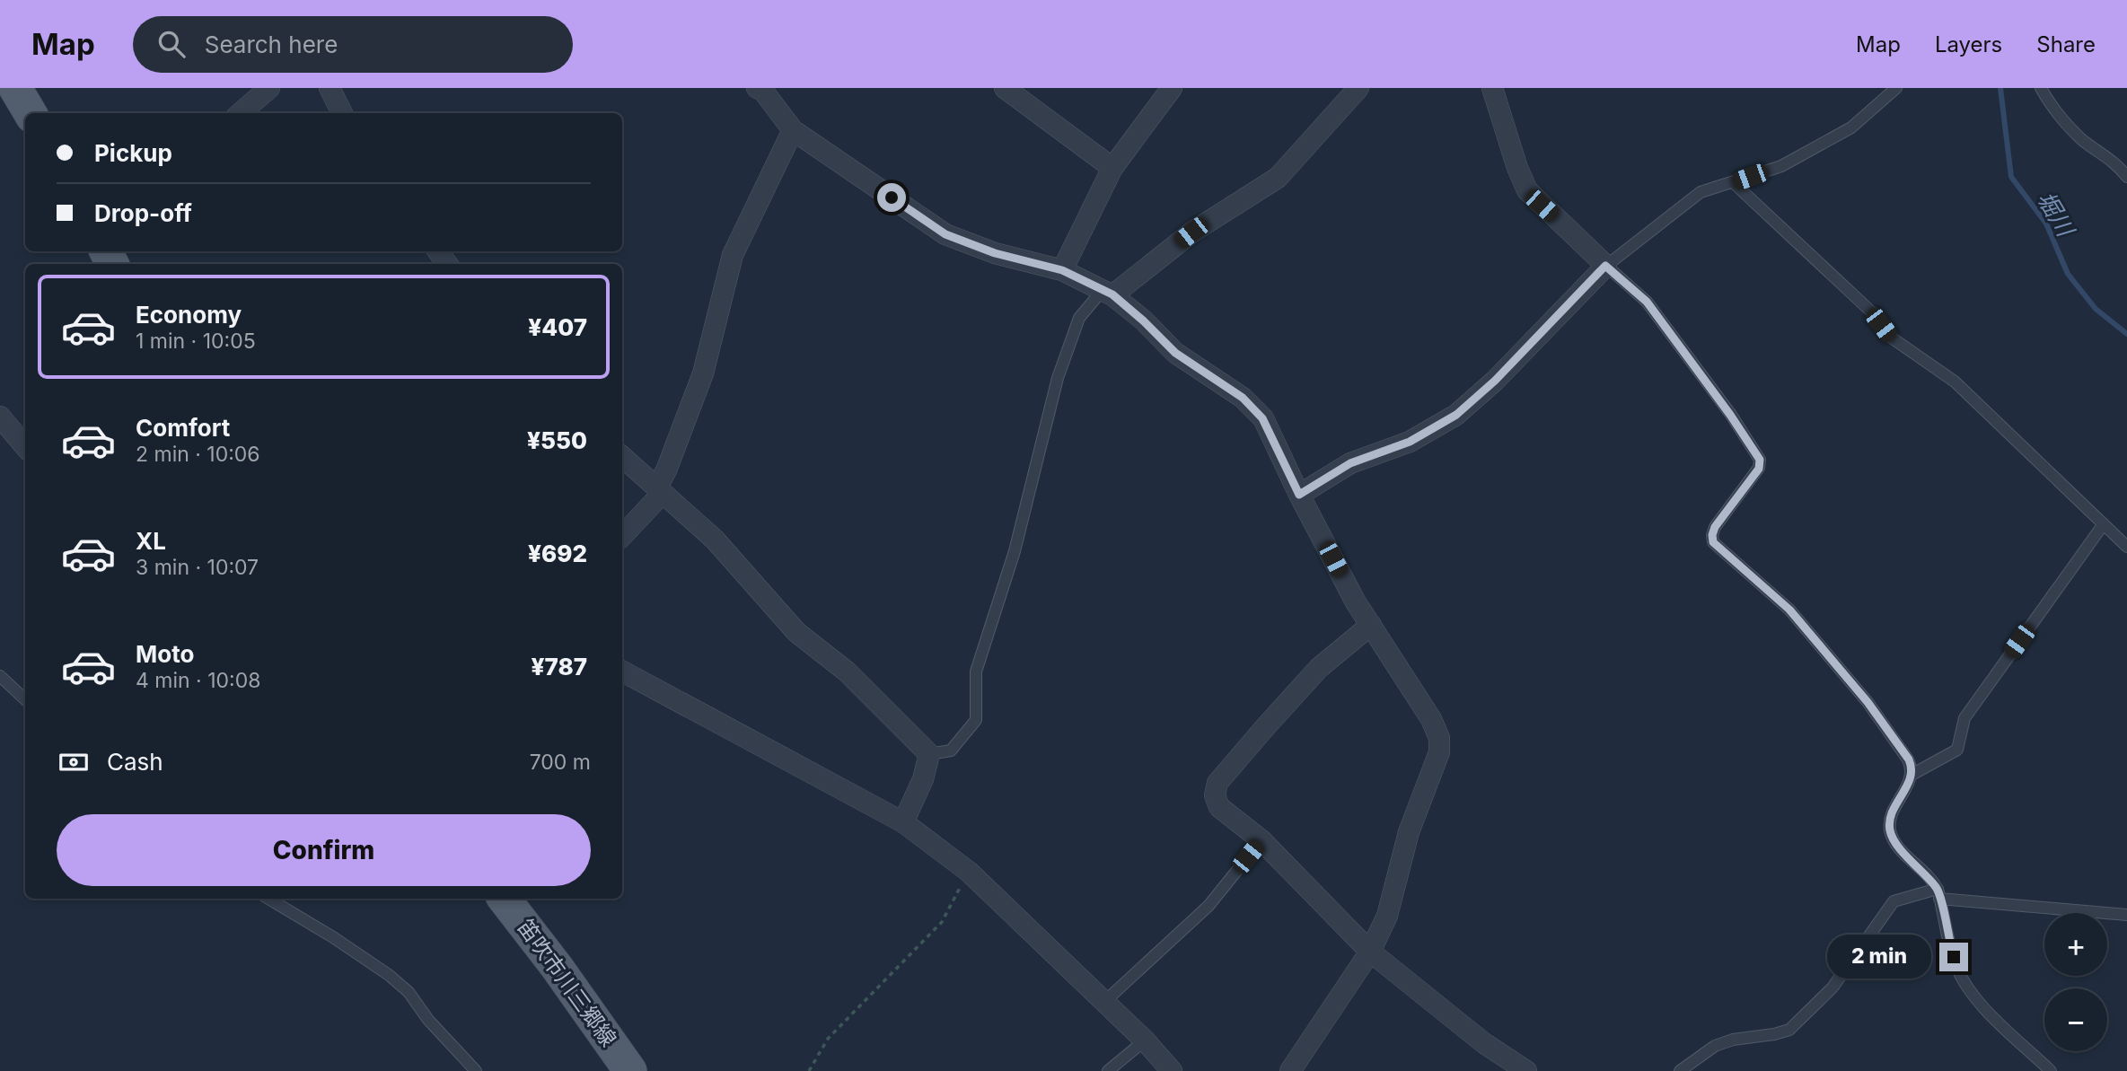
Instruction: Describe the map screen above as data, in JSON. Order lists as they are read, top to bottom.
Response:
{
  "streets": {
    "main road": ["笛吹市川三郷線"]
  },
  "water": ["堀川"],
  "page": {
    "header": "Map",
    "search": "Search here",
    "nav": ["Map", "Layers", "Share"],
    "banner": ["Pickup", "Drop-off"],
    "list": [
      {
        "name": "Economy",
        "note": "1 min · 10:05",
        "value": "¥407"
      },
      {
        "name": "Comfort",
        "note": "2 min · 10:06",
        "value": "¥550"
      },
      {
        "name": "XL",
        "note": "3 min · 10:07",
        "value": "¥692"
      },
      {
        "name": "Moto",
        "note": "4 min · 10:08",
        "value": "¥787"
      }
    ],
    "pay": ["Cash", "700 m"],
    "buttons": "Confirm",
    "map_buttons": ["+", "−"],
    "bubble": "2 min"
  }
}
